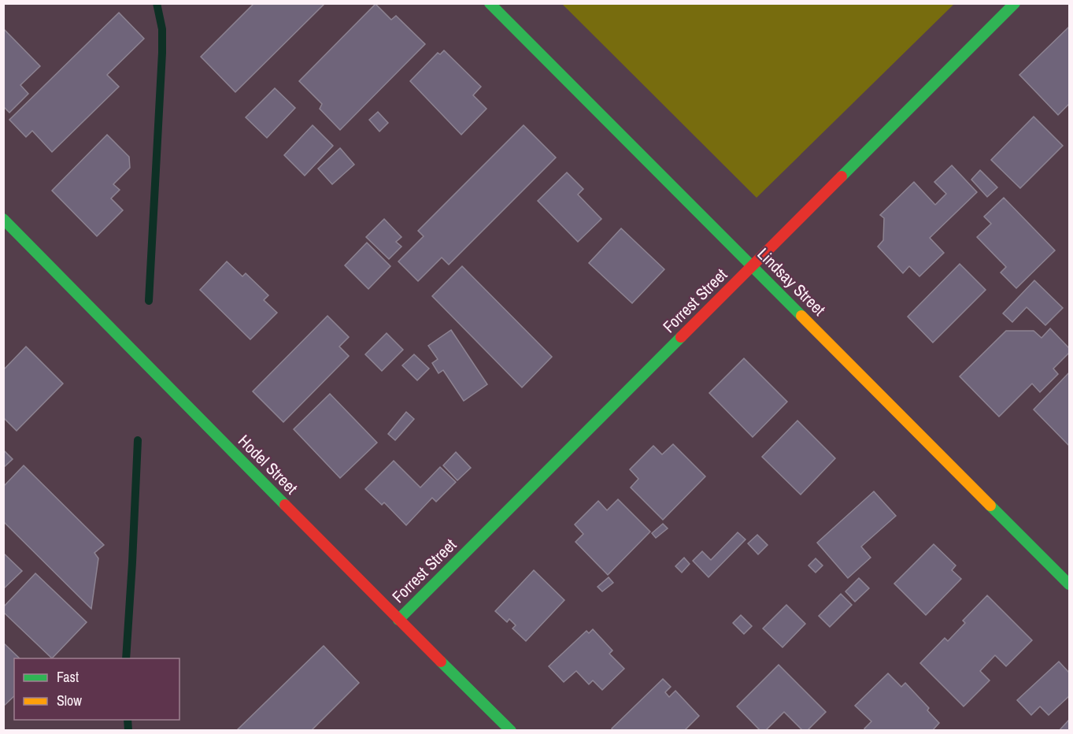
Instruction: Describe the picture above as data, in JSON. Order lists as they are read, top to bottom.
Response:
{
  "streets": {
    "street": ["Lindsay Street", "Forrest Street", "Hodel Street"]
  },
  "crossings": [
    ["Lindsay Street", "Forrest Street"],
    ["Forrest Street", "Hodel Street"]
  ],
  "legend": ["Fast", "Slow"]
}
